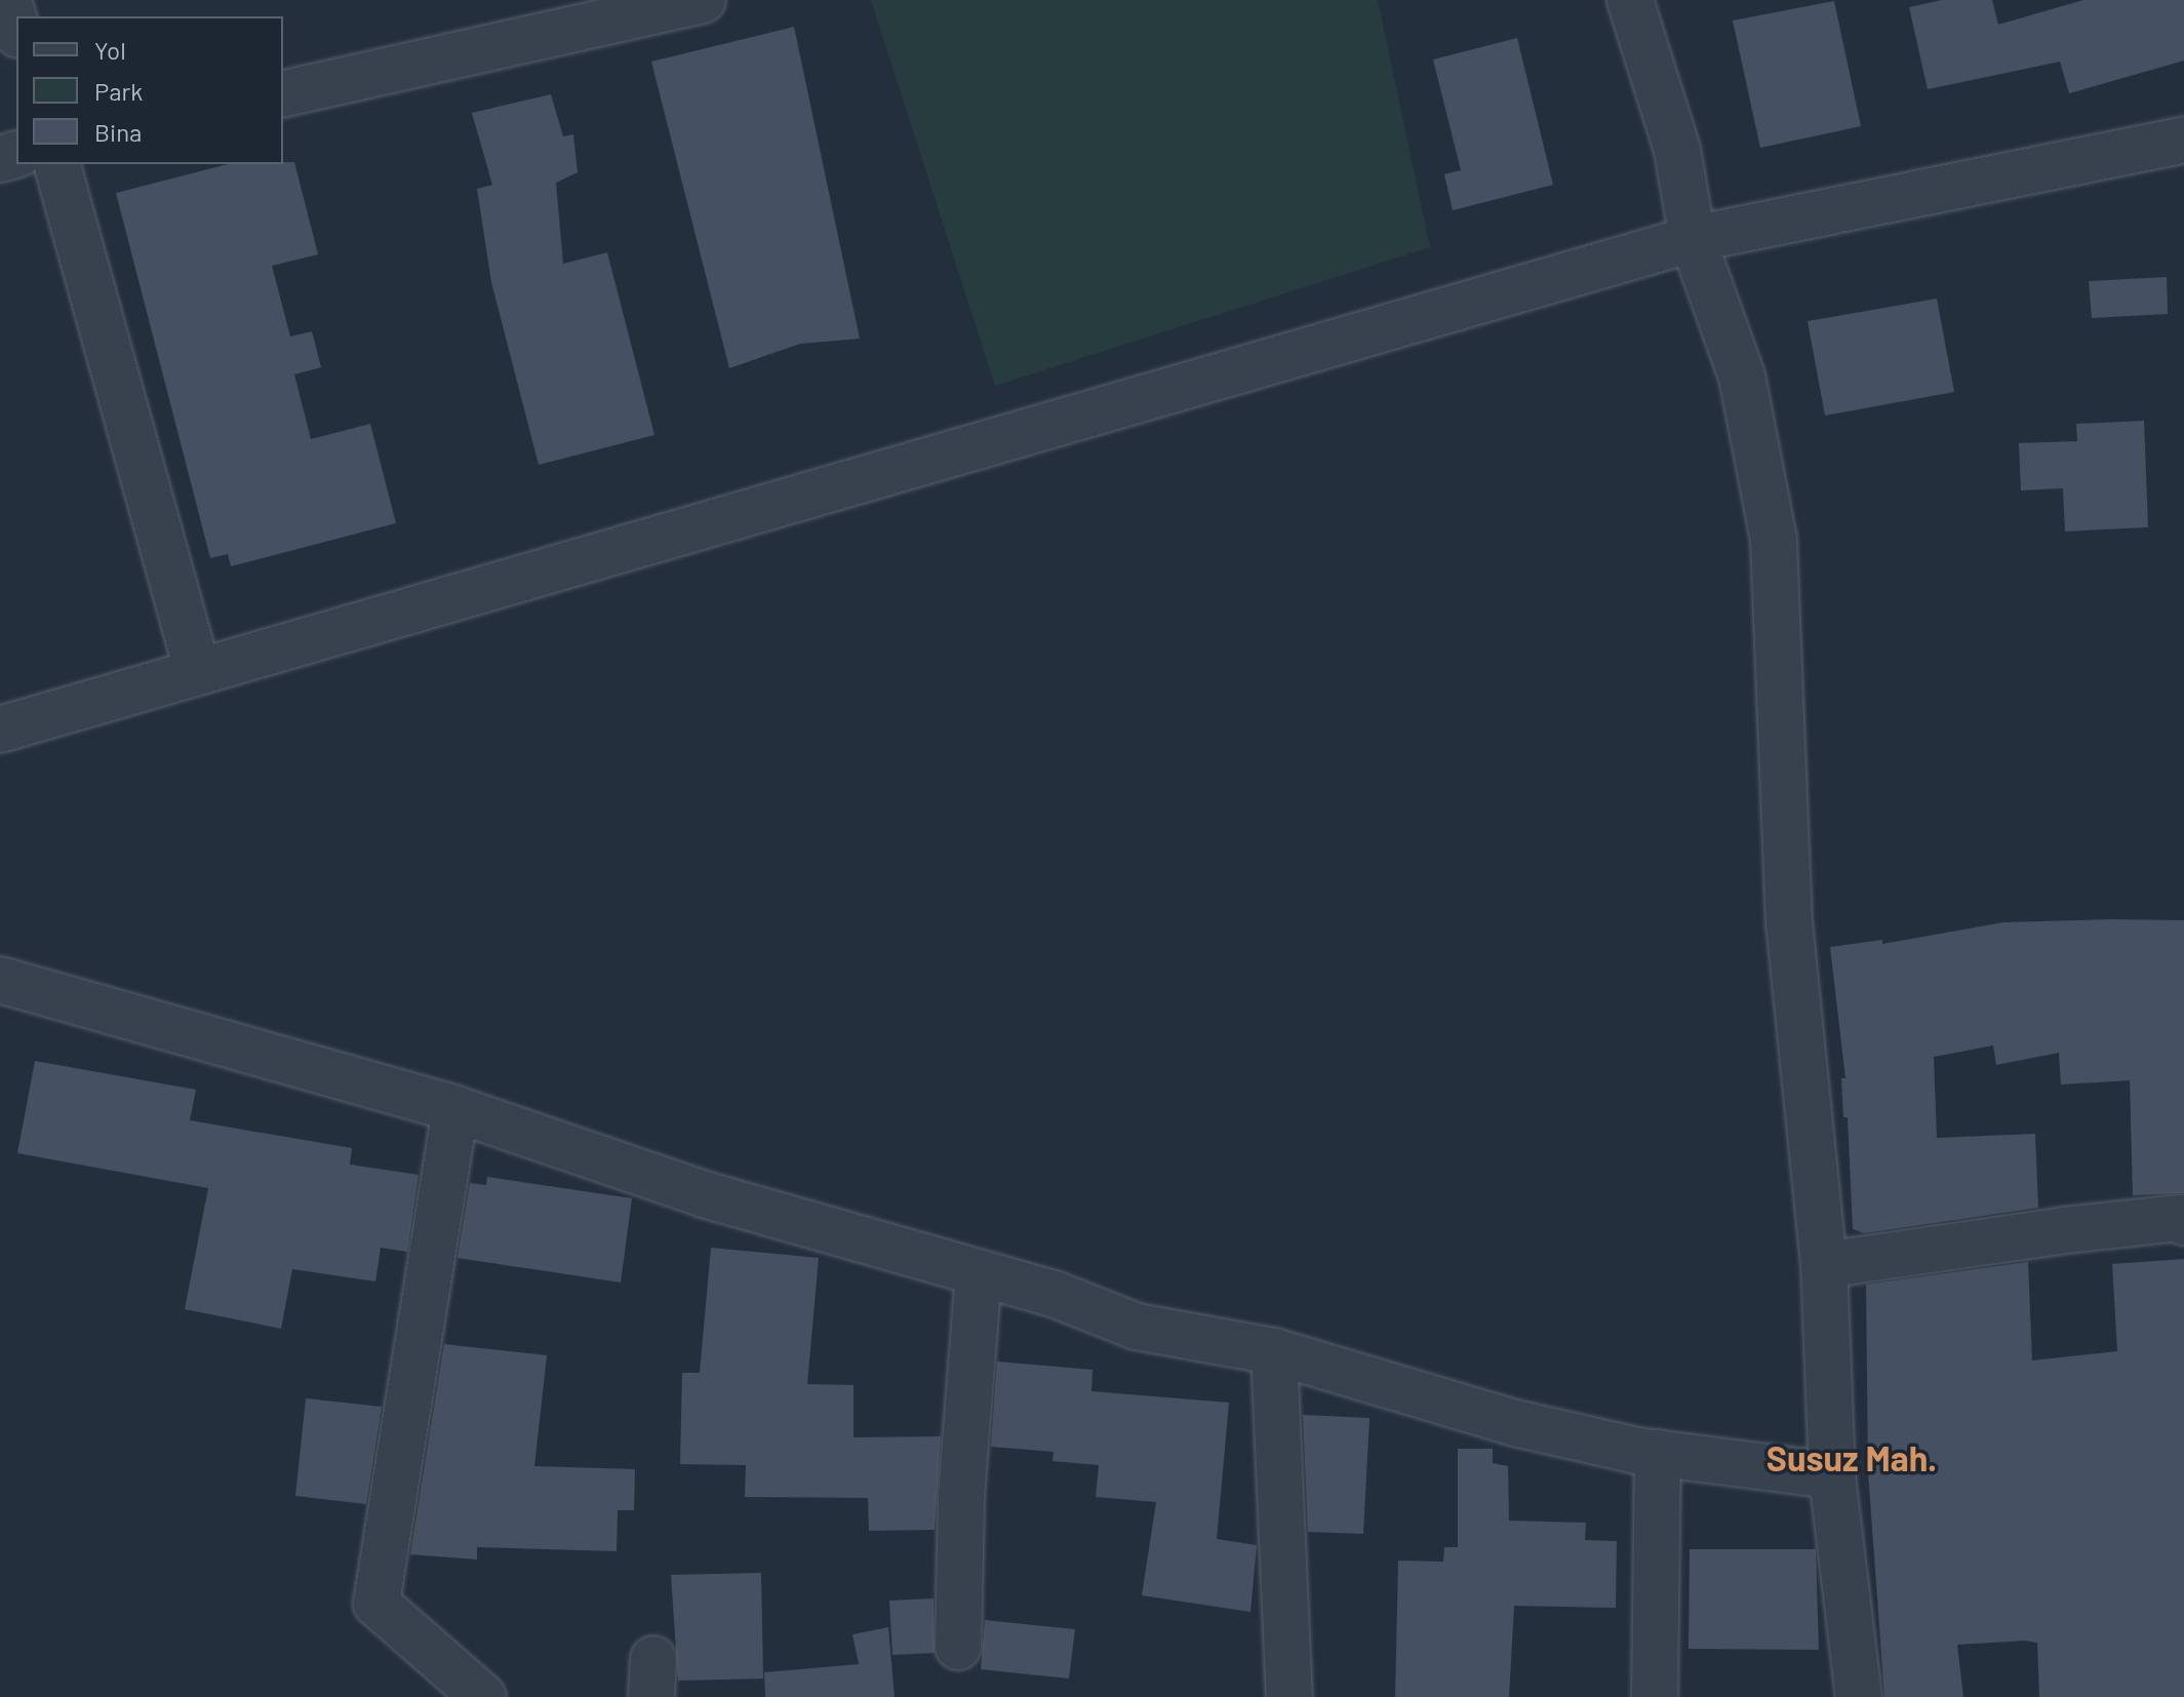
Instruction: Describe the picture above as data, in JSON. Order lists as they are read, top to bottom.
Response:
{
  "districts": ["Susuz Mah."],
  "legend": ["Yol", "Park", "Bina"]
}
